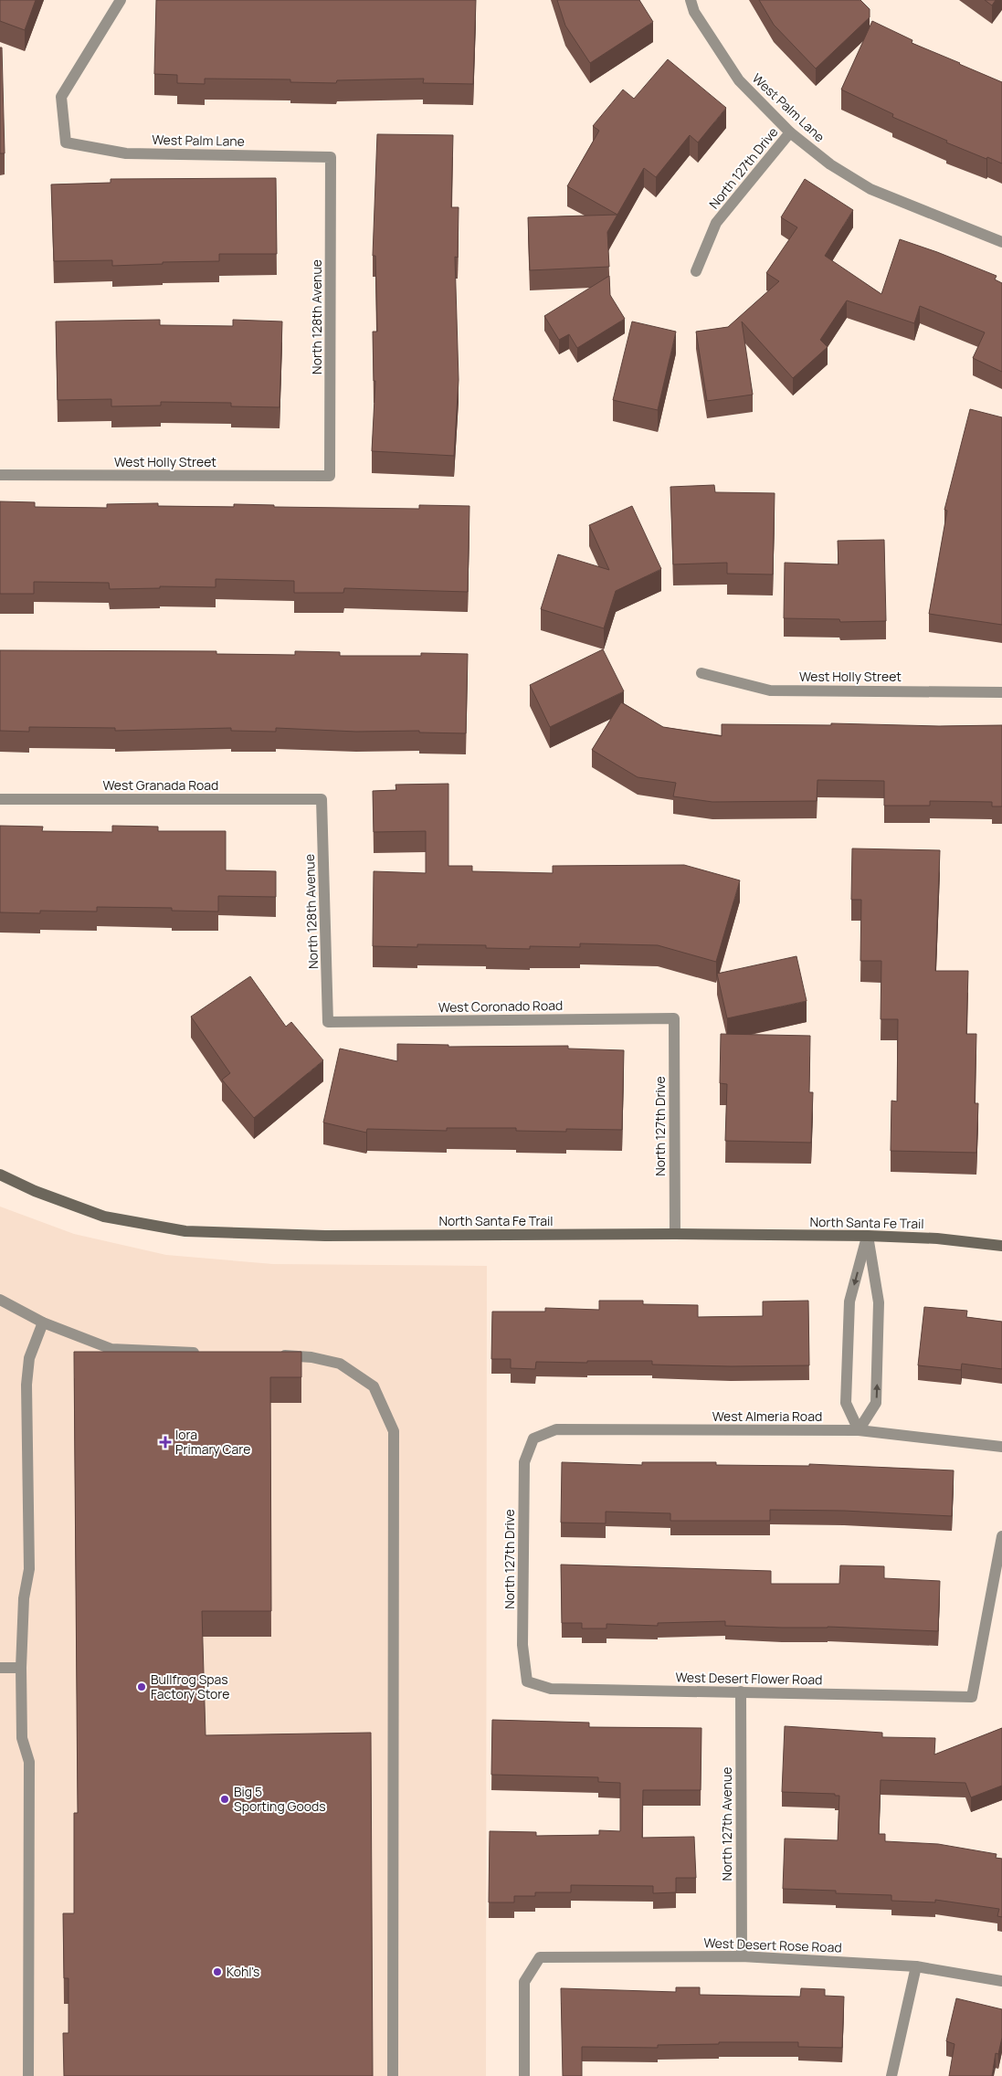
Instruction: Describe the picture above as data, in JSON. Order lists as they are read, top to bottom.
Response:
{
  "streets": {
    "street": [
      "West Palm Lane",
      "North 127th Drive",
      "North 128th Avenue",
      "West Holly Street",
      "West Granada Road",
      "West Coronado Road",
      "North Santa Fe Trail",
      "West Almeria Road",
      "West Desert Flower Road",
      "North 127th Avenue",
      "West Desert Rose Road"
    ]
  },
  "crossings": [
    ["West Palm Lane", "North 127th Drive"],
    ["West Palm Lane", "North 128th Avenue"],
    ["North 127th Drive", "West Coronado Road"],
    ["North 127th Drive", "North Santa Fe Trail"],
    ["North 127th Drive", "West Almeria Road"],
    ["North 127th Drive", "West Desert Flower Road"],
    ["North 128th Avenue", "West Holly Street"],
    ["North 128th Avenue", "West Granada Road"],
    ["North 128th Avenue", "West Coronado Road"],
    ["West Desert Flower Road", "North 127th Avenue"],
    ["North 127th Avenue", "West Desert Rose Road"]
  ],
  "places": {
    "health": ["Iora Primary Care"],
    "other": ["Bullfrog Spas Factory Store", "Big 5 Sporting Goods", "Kohl's"]
  }
}
